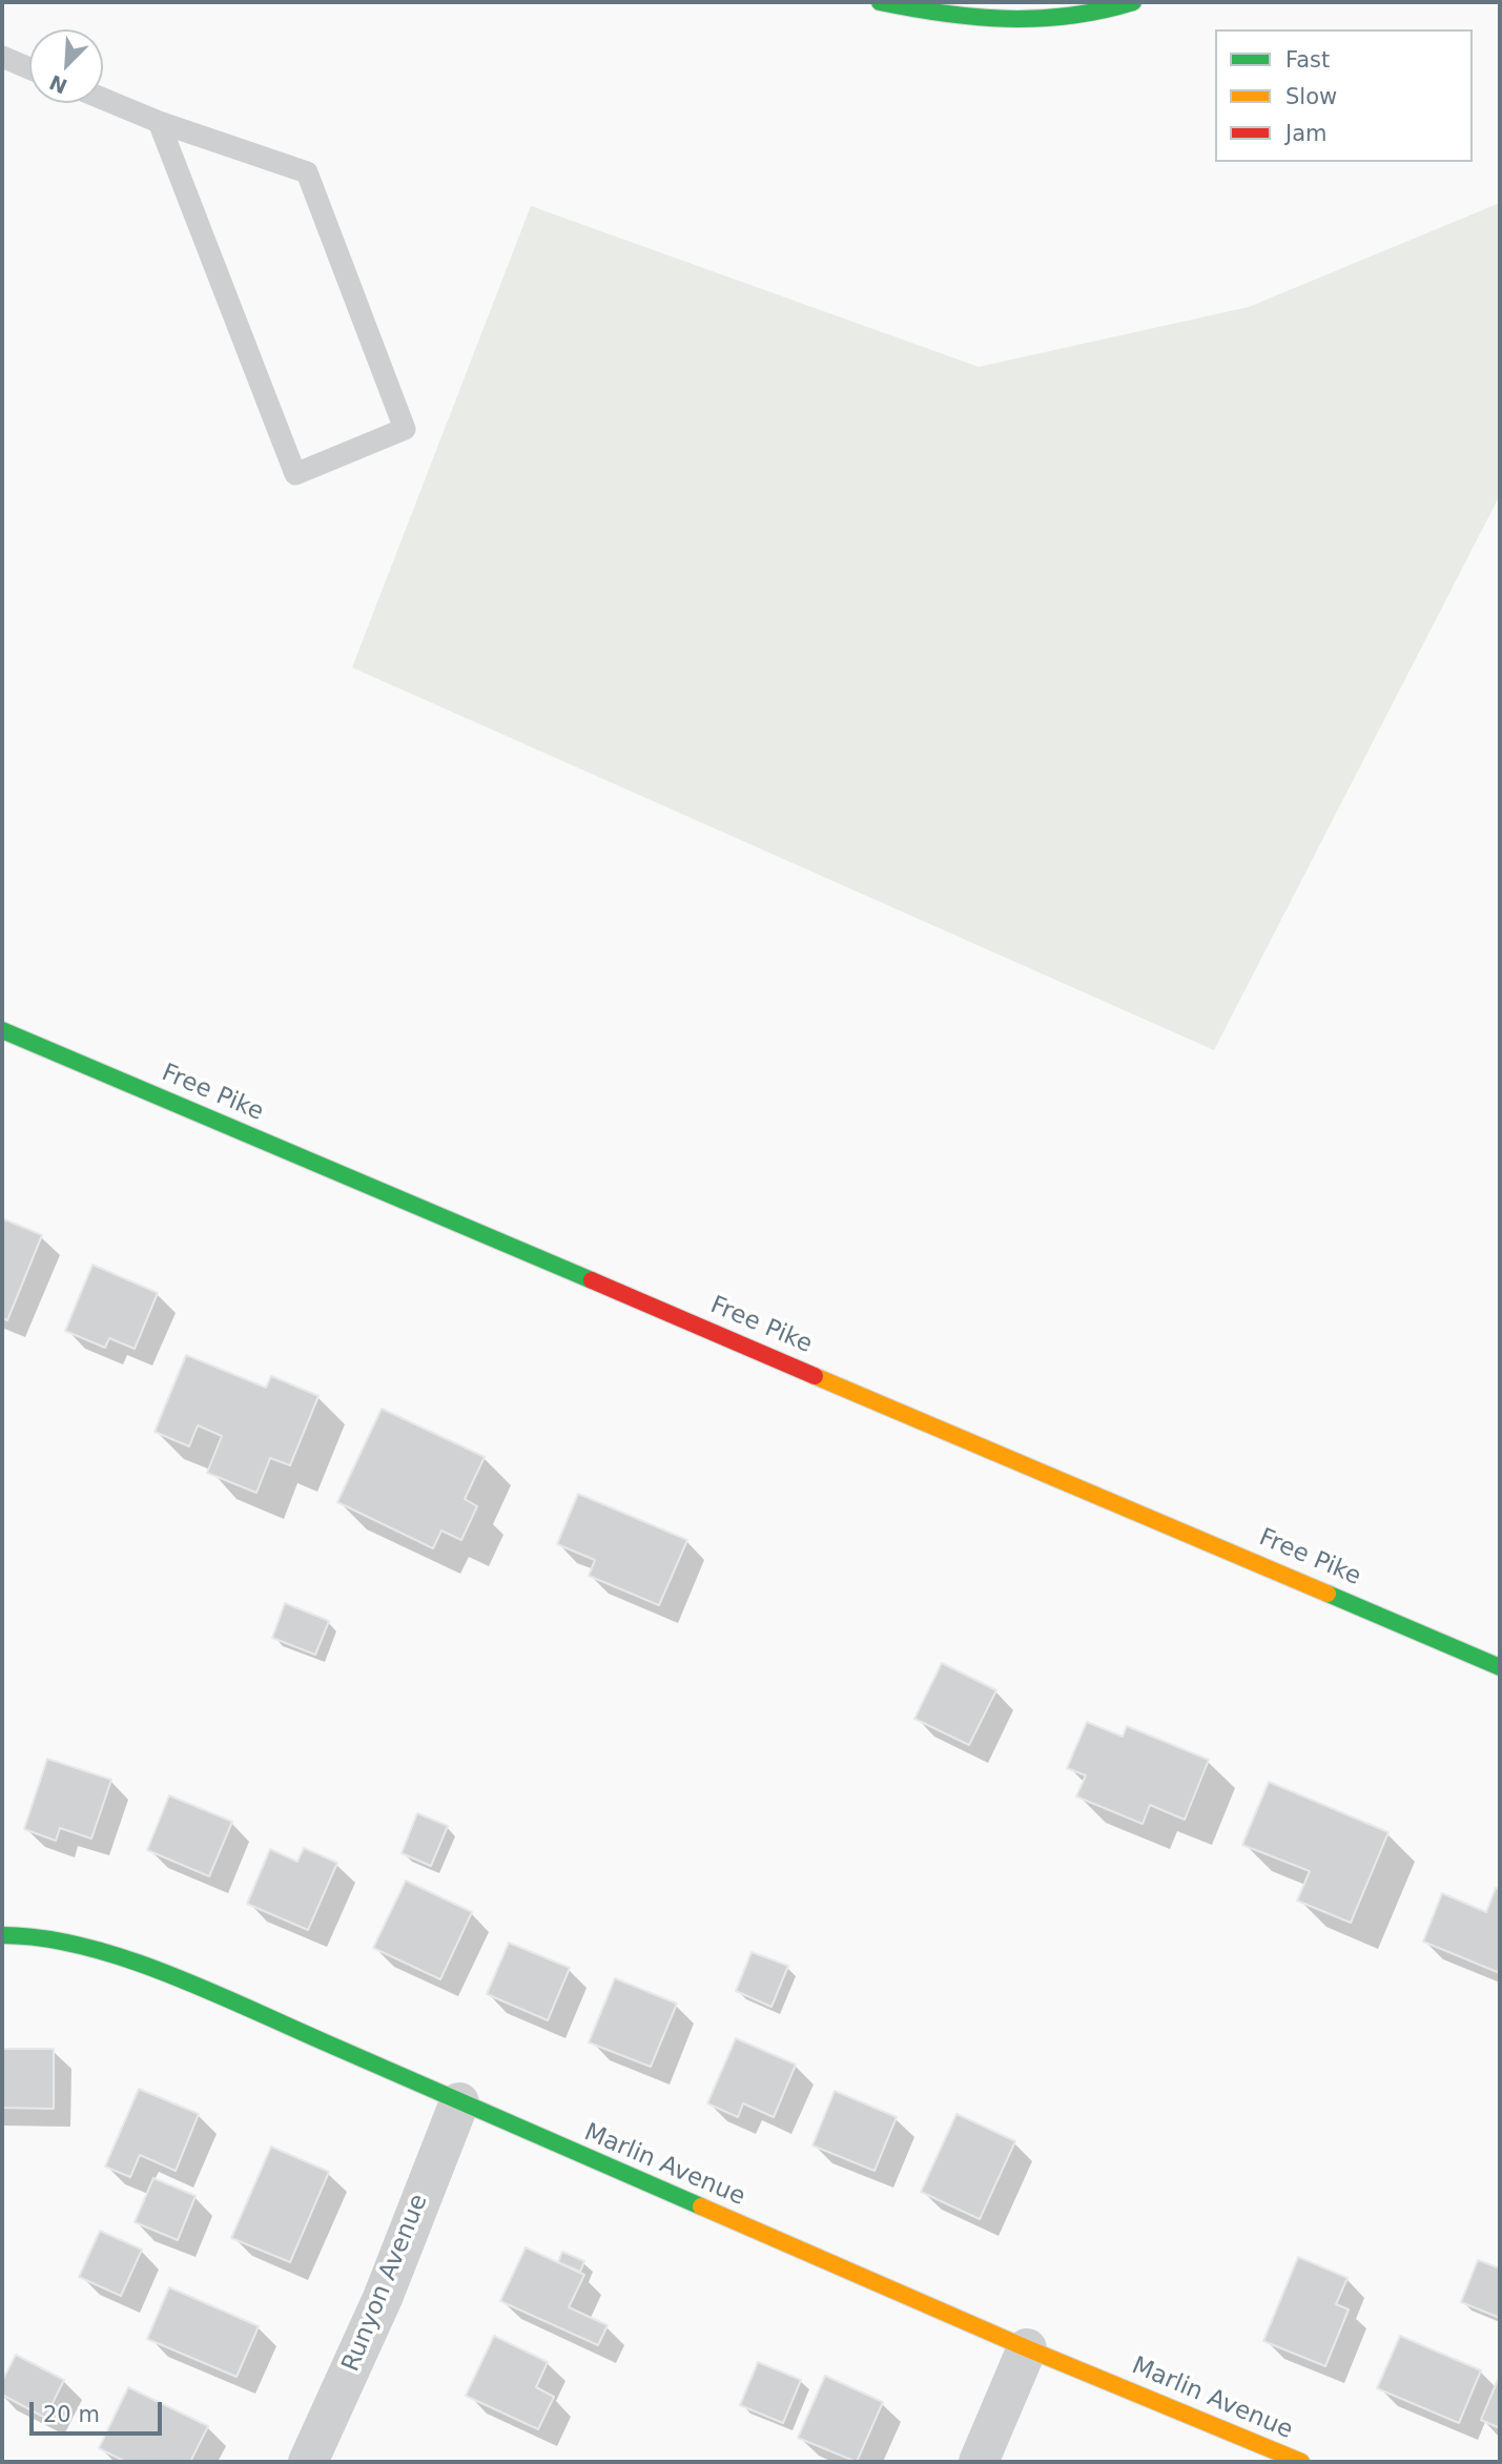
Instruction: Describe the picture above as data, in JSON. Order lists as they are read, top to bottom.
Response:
{
  "streets": {
    "street": ["Free Pike", "Marlin Avenue", "Runyon Avenue"]
  },
  "crossings": [
    ["Marlin Avenue", "Runyon Avenue"]
  ],
  "legend": ["Fast", "Slow", "Jam"],
  "scale_bar": "20 m",
  "north": "bottom left"
}
